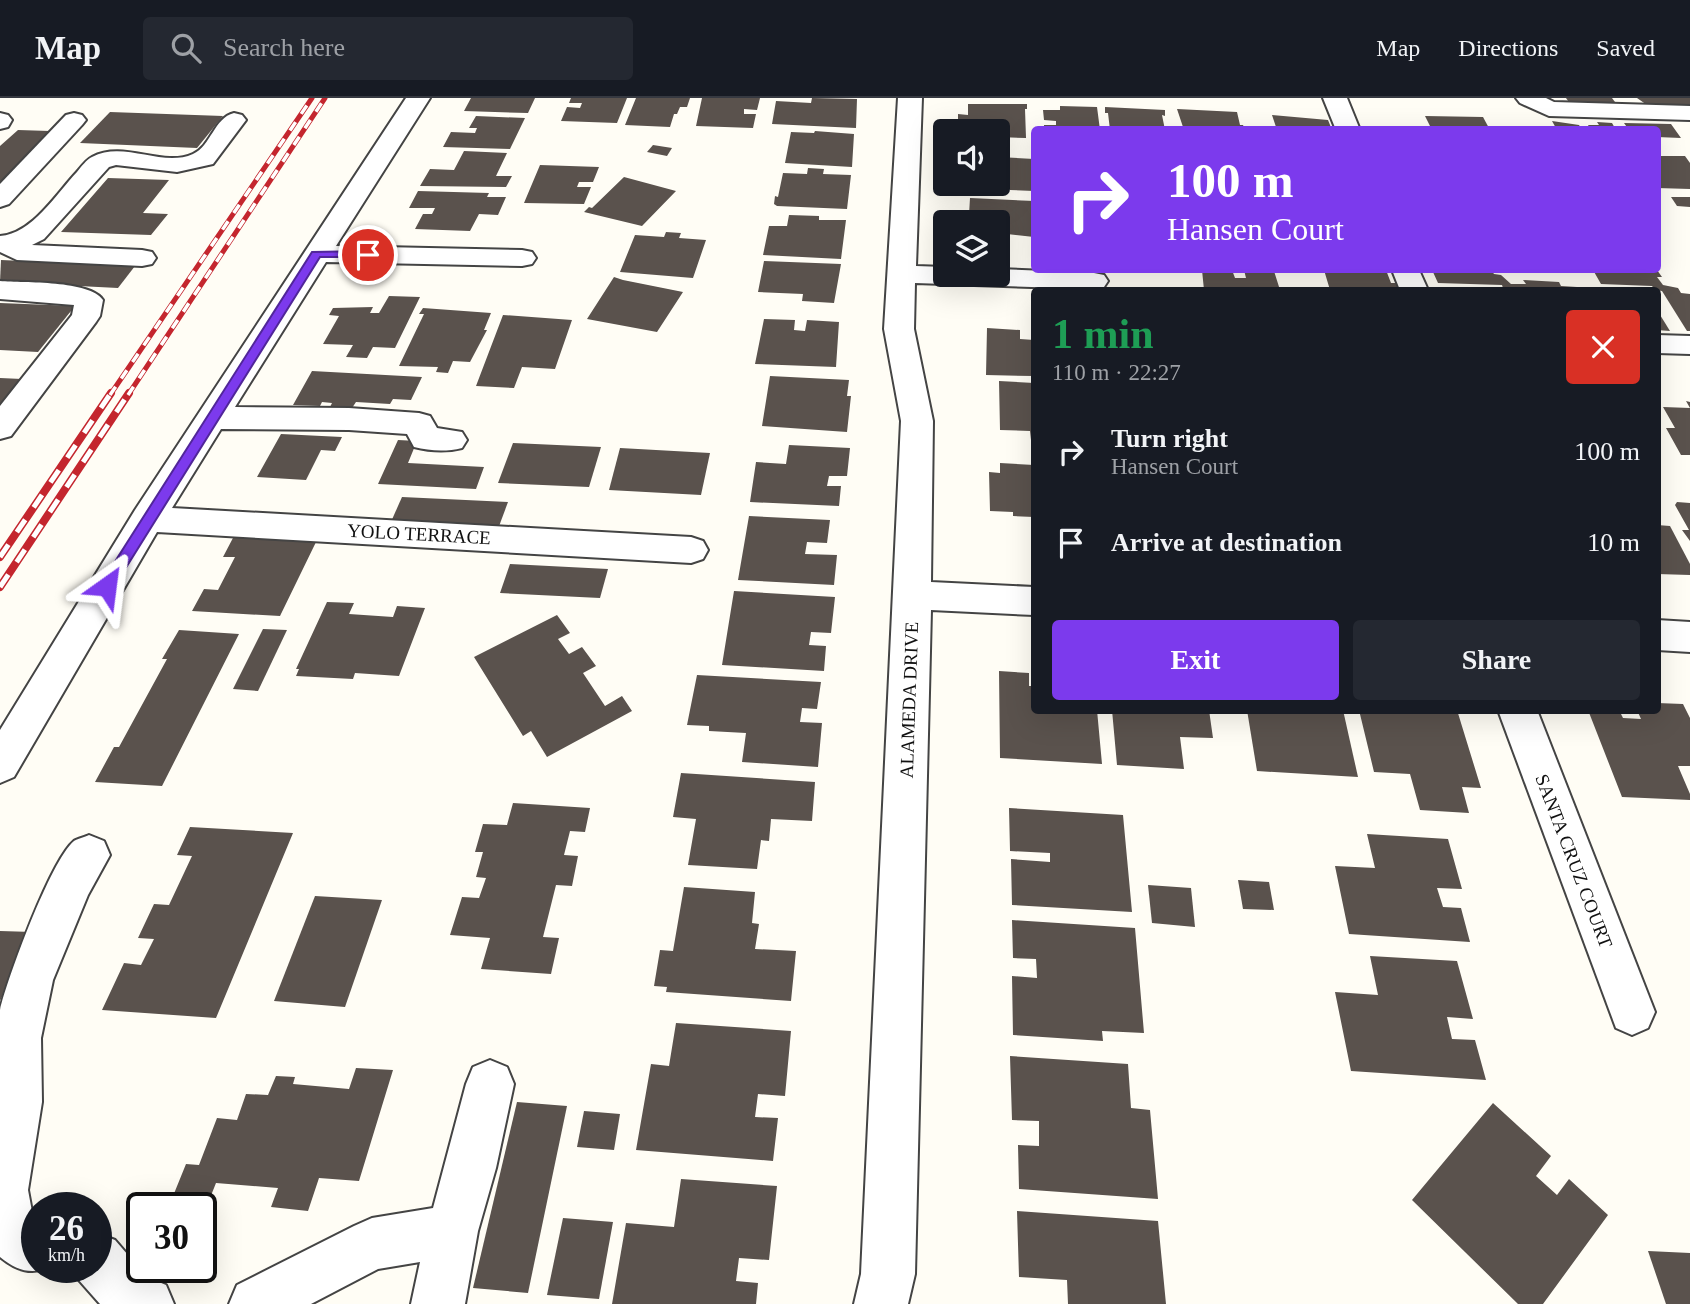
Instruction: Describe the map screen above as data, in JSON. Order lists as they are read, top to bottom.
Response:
{
  "streets": {
    "street": ["YOLO TERRACE", "ALAMEDA DRIVE", "SANTA CRUZ COURT"]
  },
  "page": {
    "header": "Map",
    "search": "Search here",
    "nav": ["Map", "Directions", "Saved"],
    "turn": ["100 m", "Hansen Court"],
    "heading": ["1 min", "110 m · 22:27"],
    "list": [
      {
        "name": "Turn right",
        "note": "Hansen Court",
        "value": "100 m"
      },
      {
        "name": "Arrive at destination",
        "value": "10 m"
      }
    ],
    "buttons": ["Exit", "Share"],
    "speed": "26 km/h",
    "limit": "30"
  }
}
